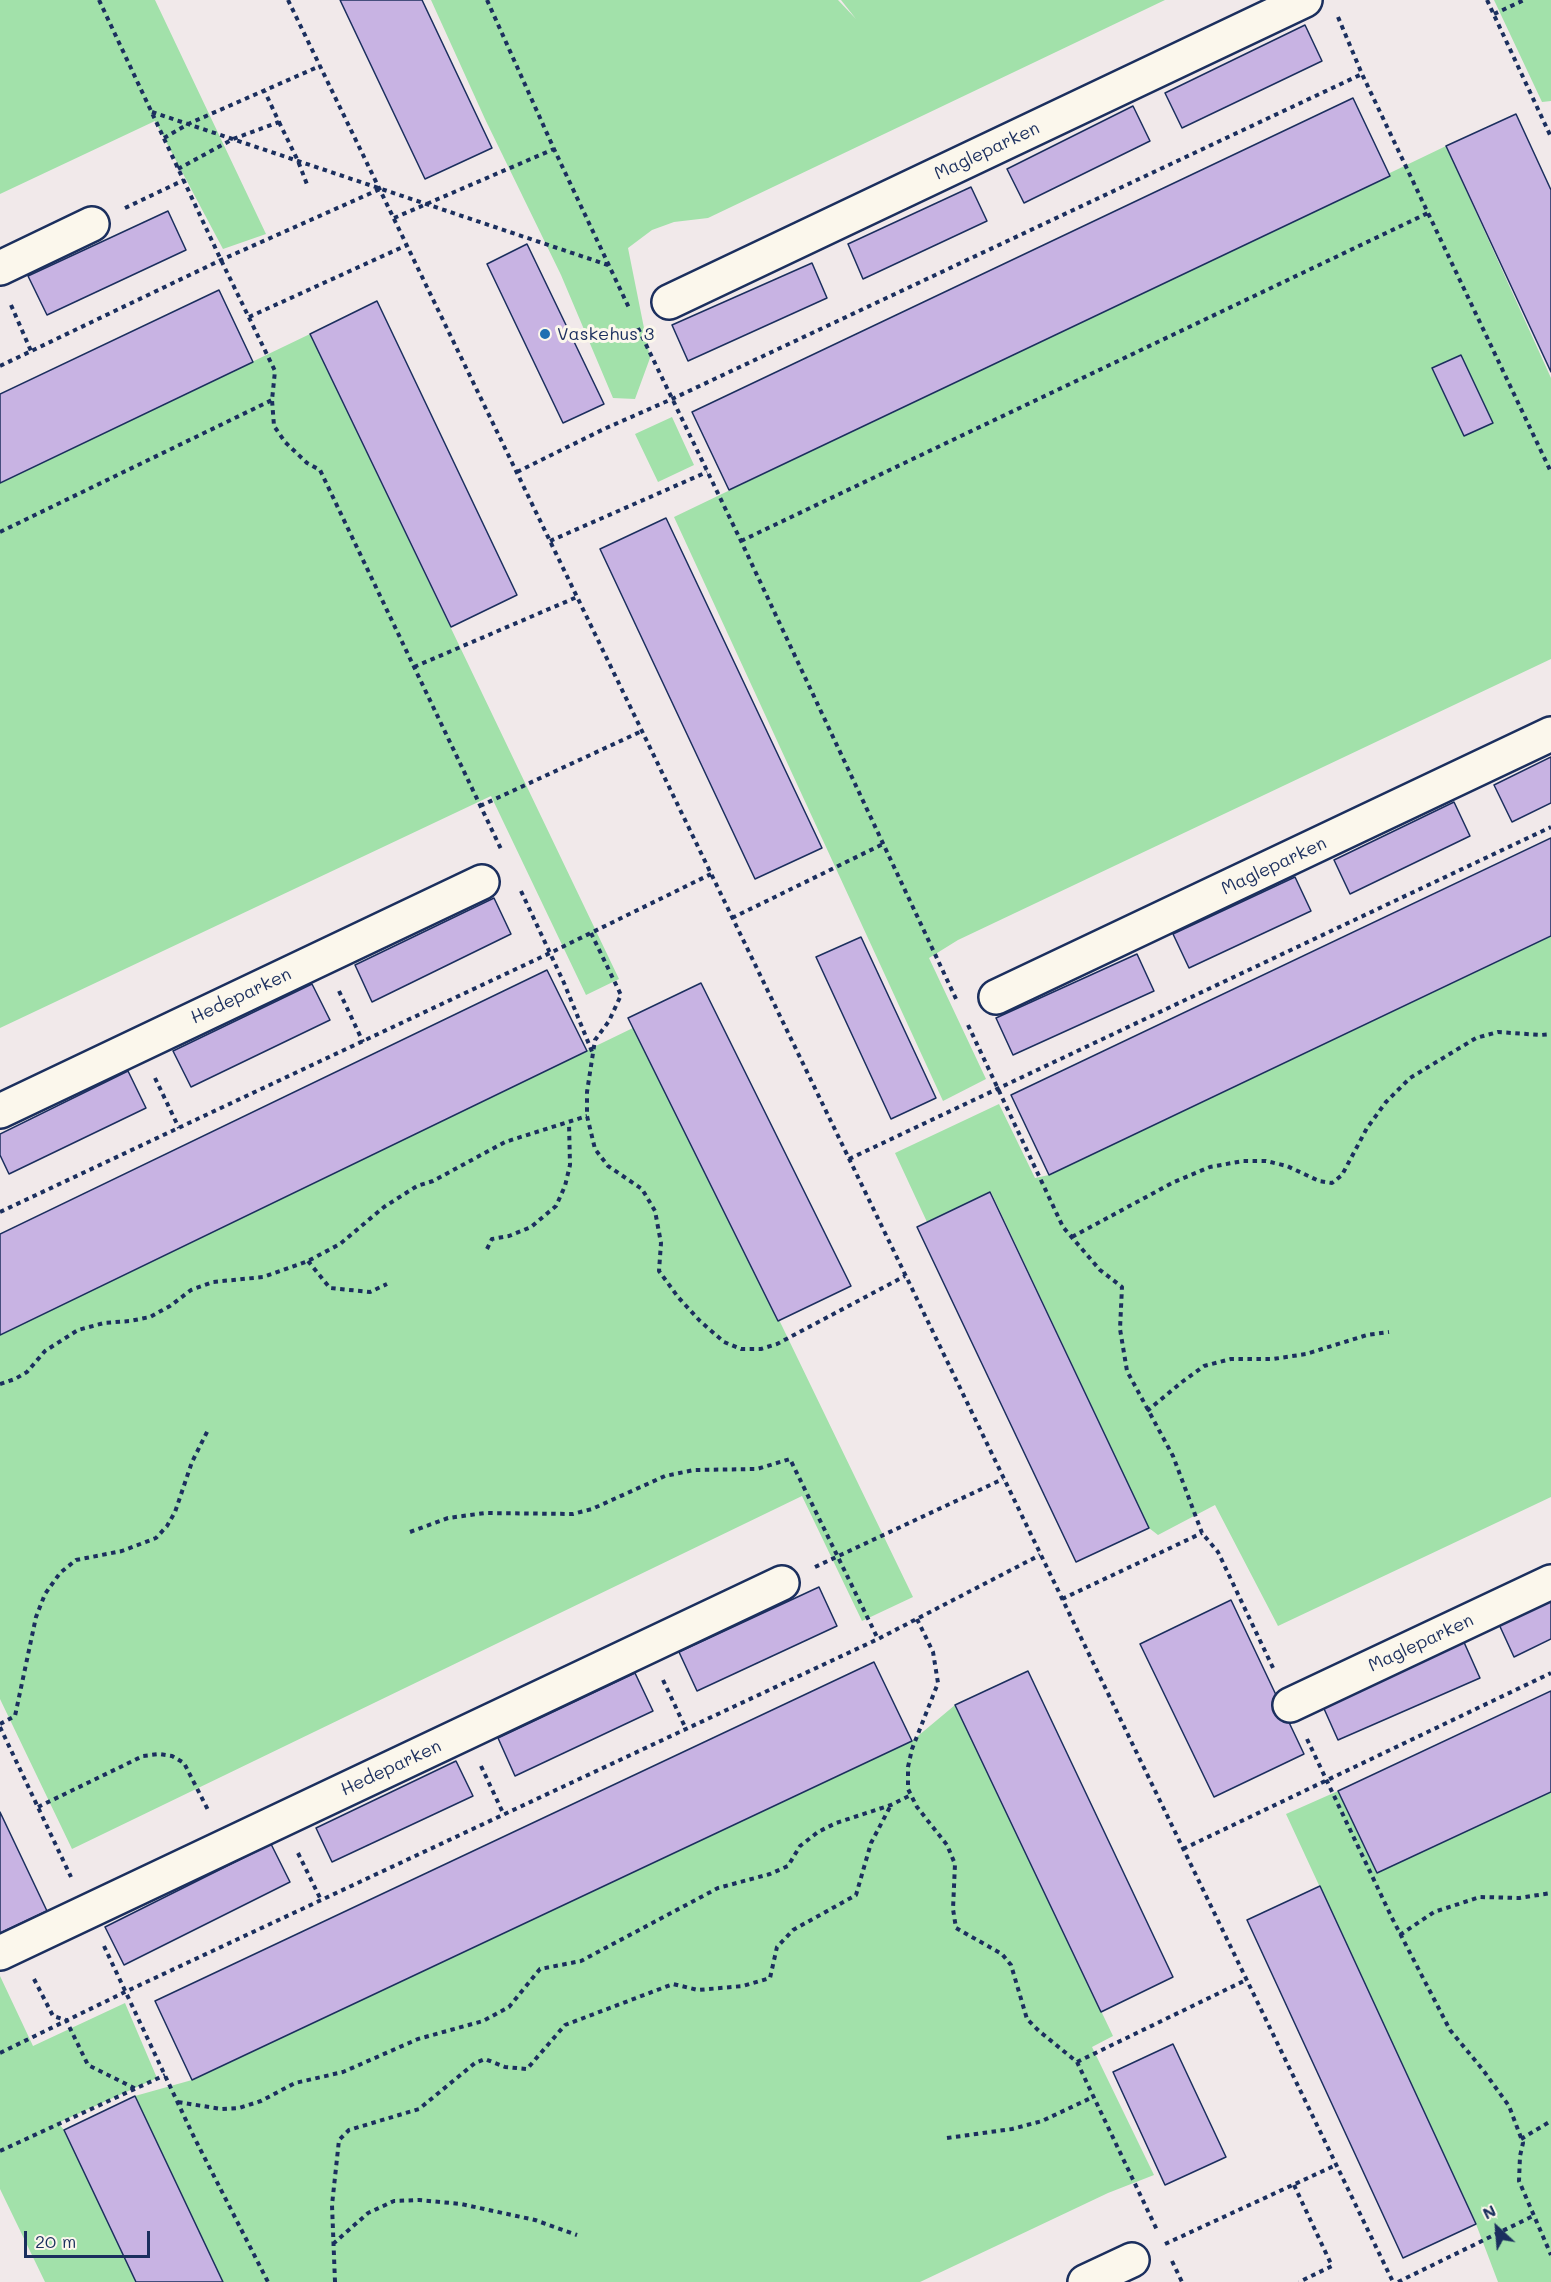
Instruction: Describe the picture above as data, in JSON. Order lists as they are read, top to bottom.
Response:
{
  "streets": {
    "street": ["Magleparken", "Hedeparken"]
  },
  "places": ["Vaskehus 3"],
  "scale_bar": "20 m",
  "north": "top left"
}
